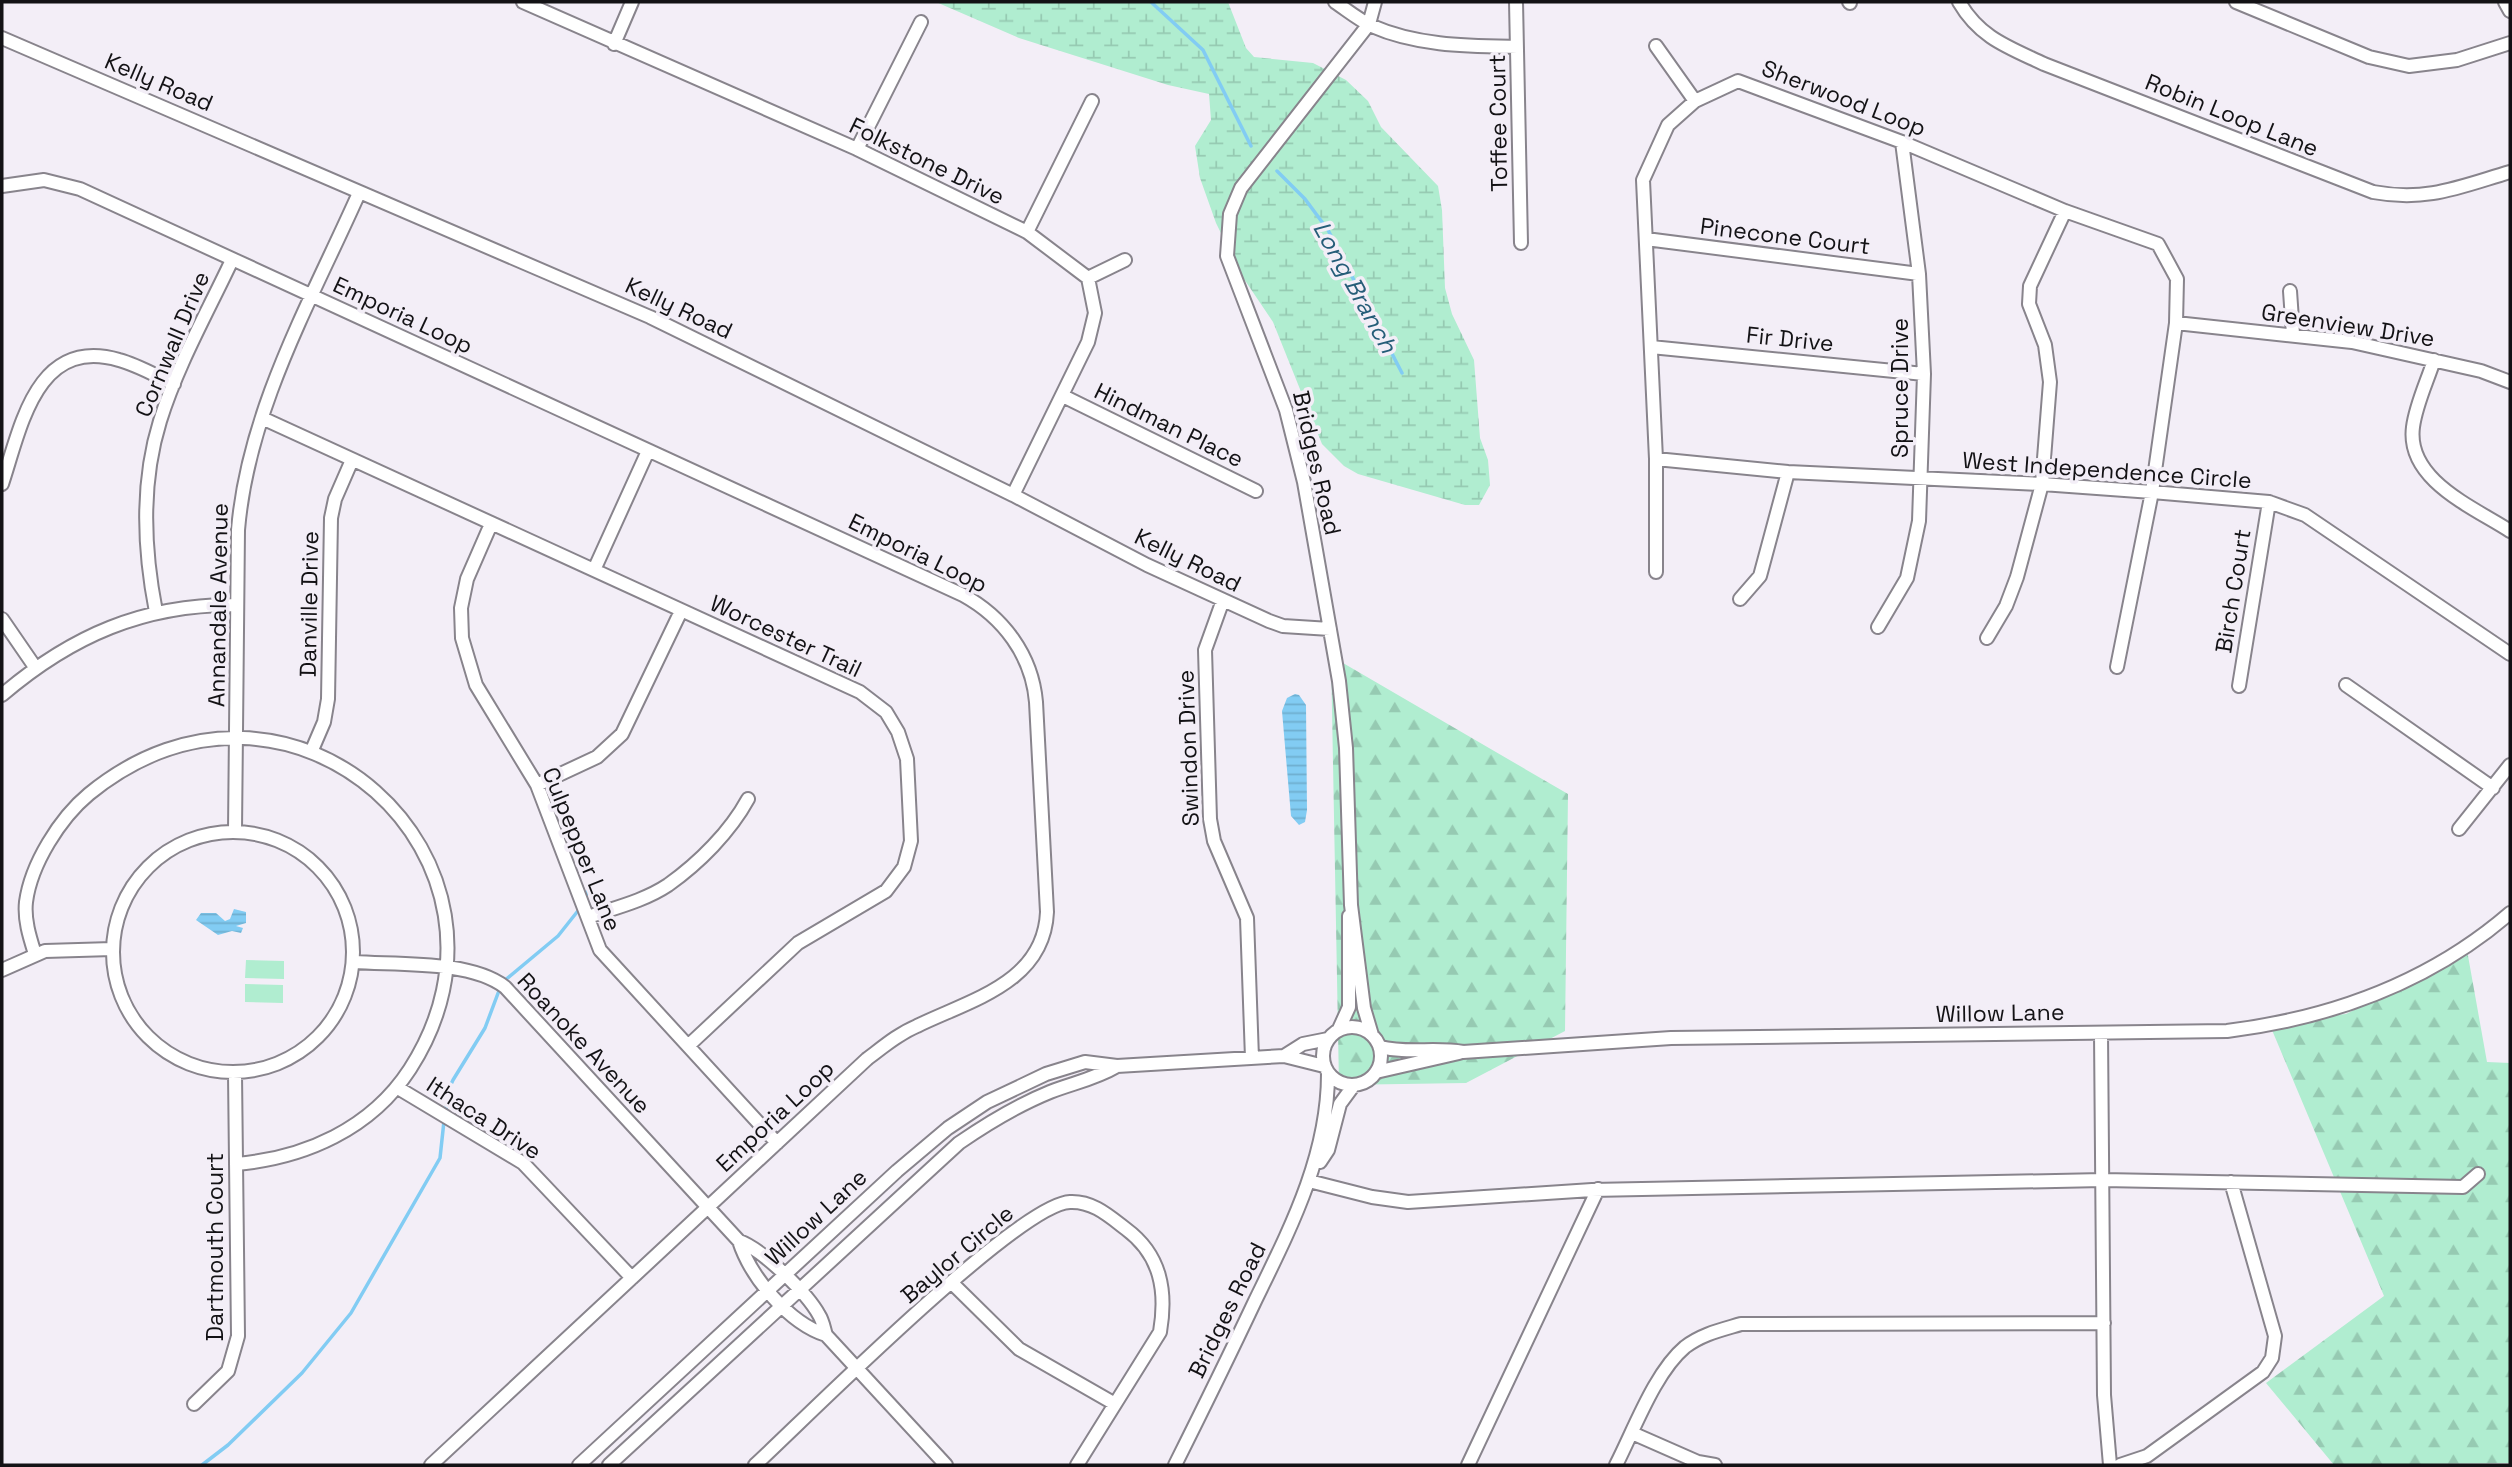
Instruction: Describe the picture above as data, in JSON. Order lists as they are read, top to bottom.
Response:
{
  "streets": {
    "street": [
      "Kelly Road",
      "Sherwood Loop",
      "Robin Loop Lane",
      "Toffee Court",
      "Folkstone Drive",
      "Pinecone Court",
      "Emporia Loop",
      "Greenview Drive",
      "Fir Drive",
      "Cornwall Drive",
      "Spruce Drive",
      "Hindman Place",
      "Bridges Road",
      "West Independence Circle",
      "Birch Court",
      "Danville Drive",
      "Annandale Avenue",
      "Worcester Trail",
      "Swindon Drive",
      "Culpepper Lane",
      "Willow Lane",
      "Roanoke Avenue",
      "Ithaca Drive",
      "Dartmouth Court",
      "Baylor Circle"
    ]
  },
  "crossings": [
    ["Kelly Road", "Bridges Road"],
    ["Kelly Road", "Annandale Avenue"],
    ["Kelly Road", "Swindon Drive"],
    ["Sherwood Loop", "Pinecone Court"],
    ["Sherwood Loop", "Greenview Drive"],
    ["Sherwood Loop", "Fir Drive"],
    ["Sherwood Loop", "Spruce Drive"],
    ["Sherwood Loop", "West Independence Circle"],
    ["Pinecone Court", "Spruce Drive"],
    ["Emporia Loop", "Cornwall Drive"],
    ["Emporia Loop", "Annandale Avenue"],
    ["Emporia Loop", "Culpepper Lane"],
    ["Emporia Loop", "Roanoke Avenue"],
    ["Emporia Loop", "Ithaca Drive"],
    ["Fir Drive", "Spruce Drive"],
    ["Spruce Drive", "West Independence Circle"],
    ["Bridges Road", "Willow Lane"],
    ["West Independence Circle", "Birch Court"],
    ["Danville Drive", "Worcester Trail"],
    ["Annandale Avenue", "Worcester Trail"],
    ["Annandale Avenue", "Roanoke Avenue"],
    ["Annandale Avenue", "Dartmouth Court"],
    ["Worcester Trail", "Culpepper Lane"],
    ["Swindon Drive", "Willow Lane"],
    ["Willow Lane", "Roanoke Avenue"],
    ["Roanoke Avenue", "Dartmouth Court"]
  ],
  "water": ["Long Branch"]
}
